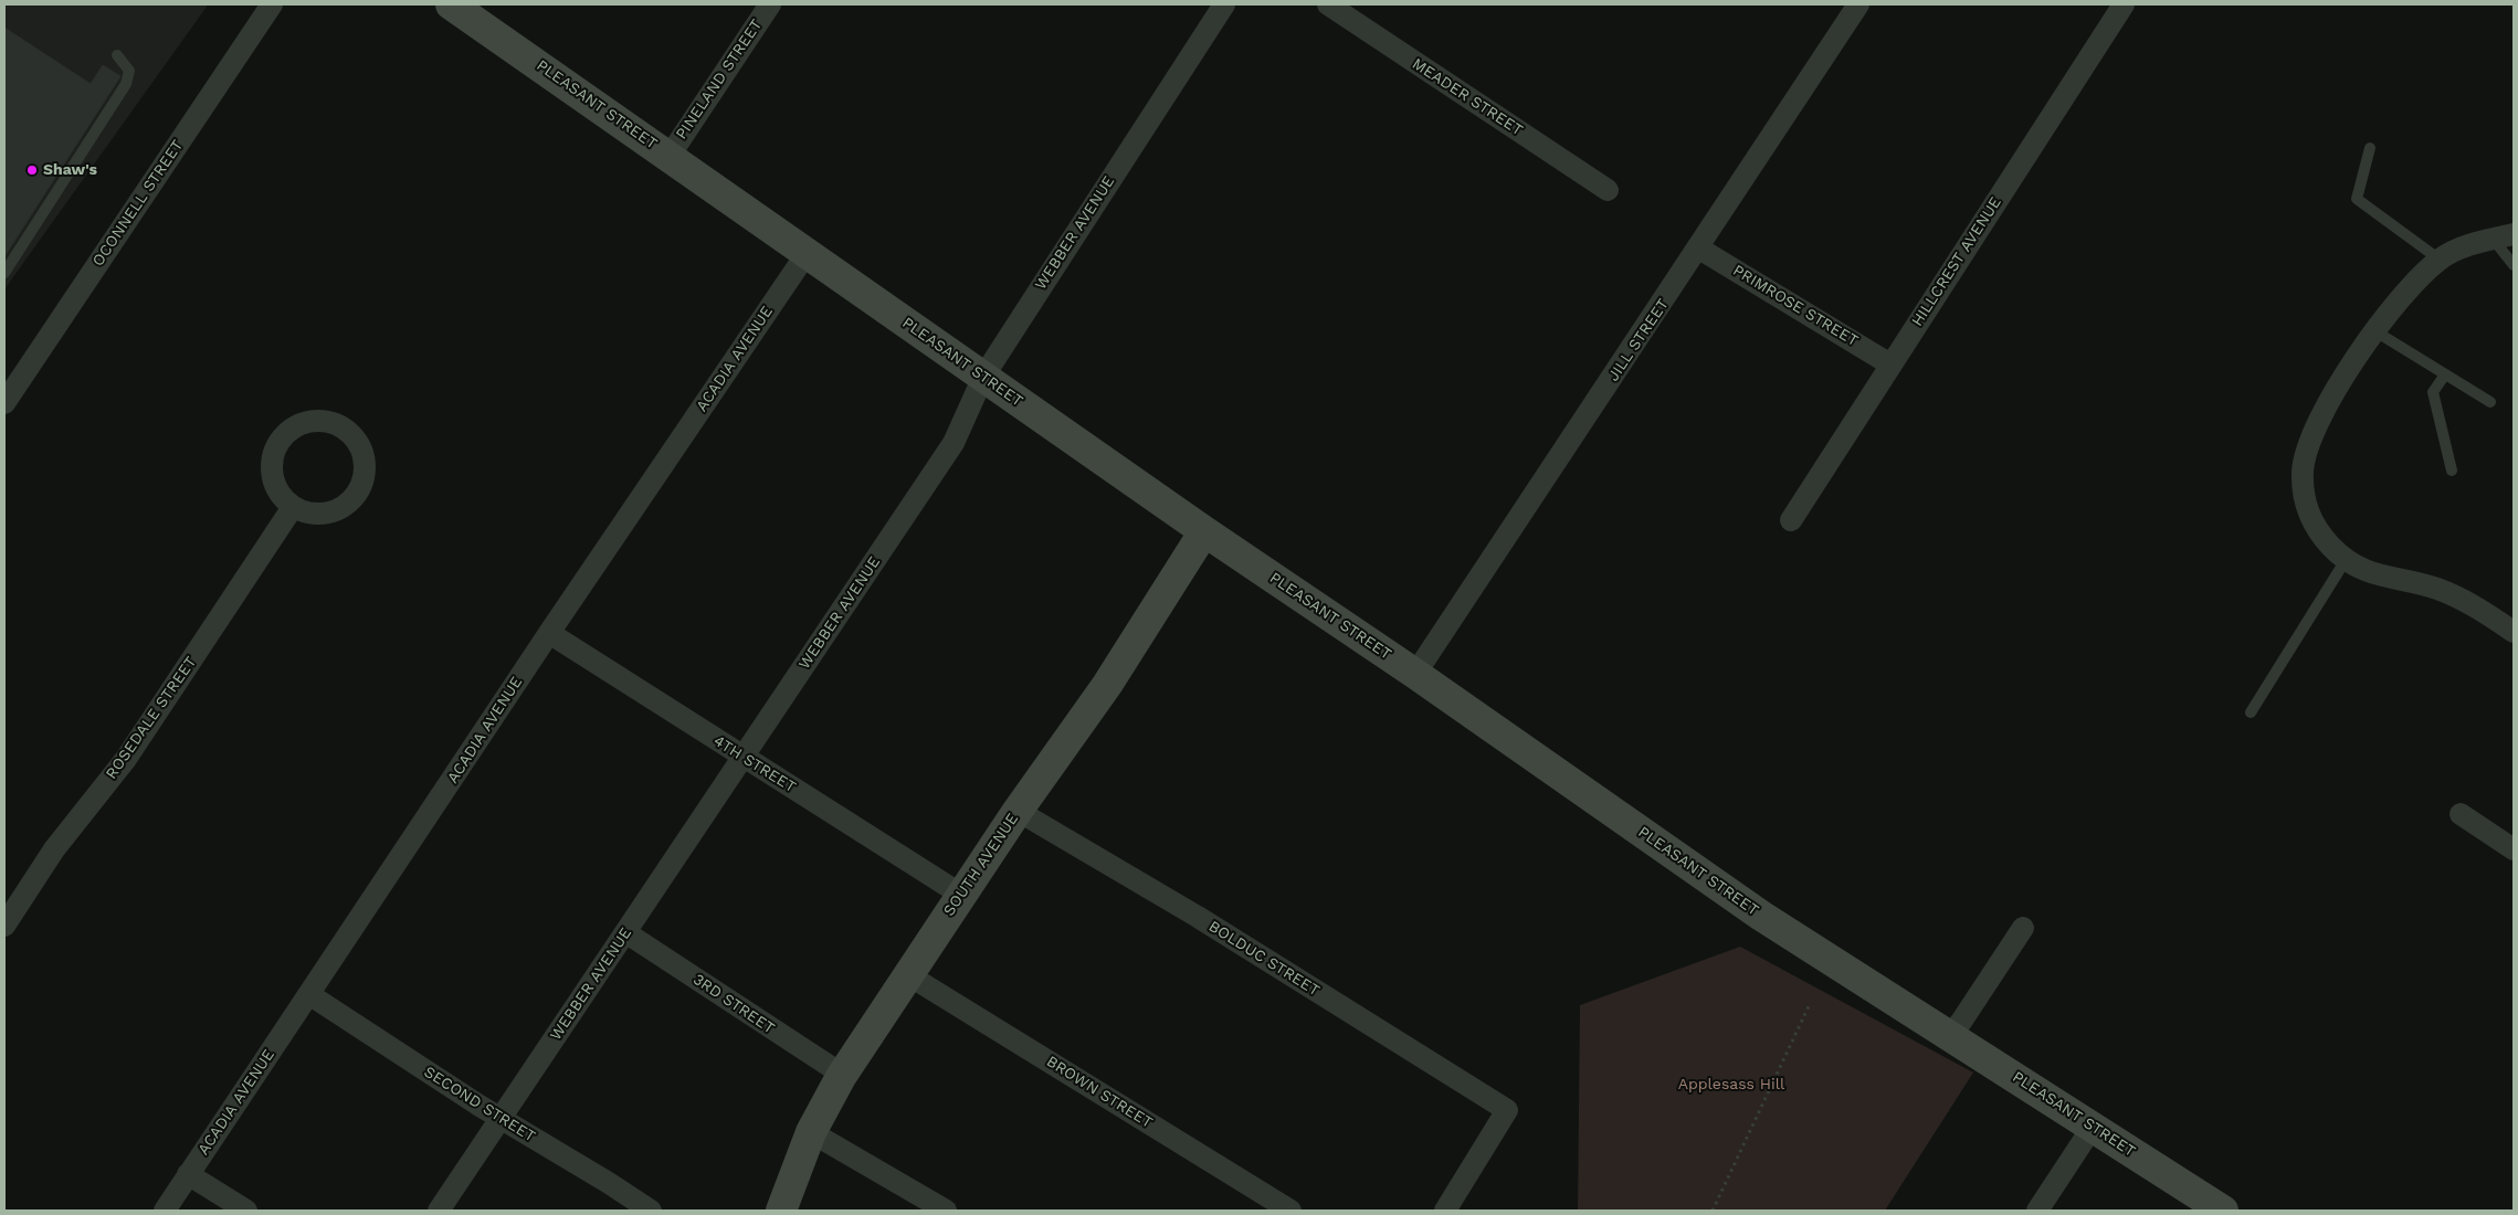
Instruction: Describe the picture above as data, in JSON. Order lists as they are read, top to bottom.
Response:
{
  "streets": {
    "street": [
      "PINELAND STREET",
      "MEADER STREET",
      "PLEASANT STREET",
      "OCONNELL STREET",
      "WEBBER AVENUE",
      "HILLCREST AVENUE",
      "PRIMROSE STREET",
      "JILL STREET",
      "ACADIA AVENUE",
      "ROSEDALE STREET",
      "4TH STREET",
      "SOUTH AVENUE",
      "BOLDUC STREET",
      "3RD STREET",
      "BROWN STREET",
      "SECOND STREET"
    ]
  },
  "crossings": [
    ["PINELAND STREET", "PLEASANT STREET"],
    ["PLEASANT STREET", "WEBBER AVENUE"],
    ["PLEASANT STREET", "JILL STREET"],
    ["PLEASANT STREET", "ACADIA AVENUE"],
    ["PLEASANT STREET", "SOUTH AVENUE"],
    ["WEBBER AVENUE", "4TH STREET"],
    ["WEBBER AVENUE", "3RD STREET"],
    ["WEBBER AVENUE", "SECOND STREET"],
    ["HILLCREST AVENUE", "PRIMROSE STREET"],
    ["PRIMROSE STREET", "JILL STREET"],
    ["ACADIA AVENUE", "4TH STREET"],
    ["ACADIA AVENUE", "SECOND STREET"],
    ["4TH STREET", "SOUTH AVENUE"],
    ["SOUTH AVENUE", "BOLDUC STREET"],
    ["SOUTH AVENUE", "3RD STREET"],
    ["SOUTH AVENUE", "BROWN STREET"]
  ],
  "parks": ["Applesass Hill"],
  "places": ["Shaw's"]
}
